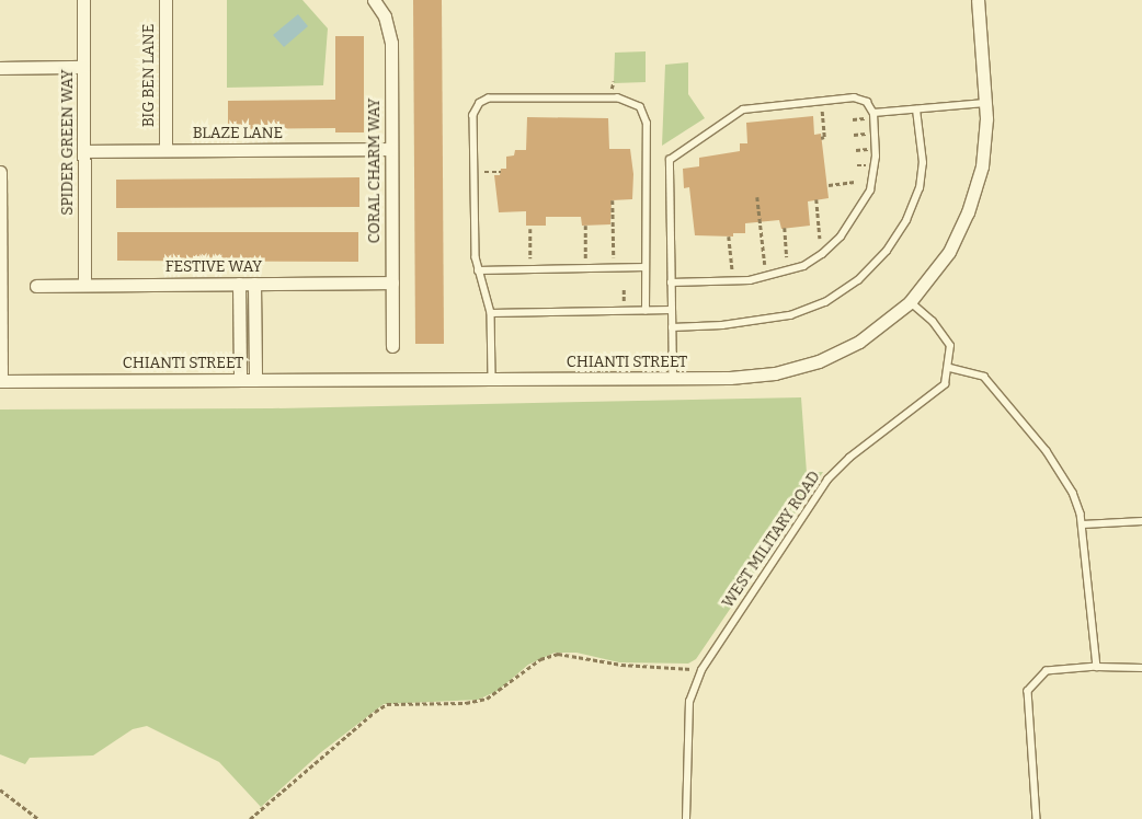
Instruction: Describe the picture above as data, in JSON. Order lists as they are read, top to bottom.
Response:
{
  "streets": {
    "street": [
      "BIG BEN LANE",
      "BLAZE LANE",
      "SPIDER GREEN WAY",
      "CORAL CHARM WAY",
      "FESTIVE WAY",
      "CHIANTI STREET"
    ],
    "lane": ["WEST MILITARY ROAD"]
  },
  "crossings": [
    ["BIG BEN LANE", "BLAZE LANE"],
    ["BLAZE LANE", "SPIDER GREEN WAY"],
    ["BLAZE LANE", "CORAL CHARM WAY"],
    ["SPIDER GREEN WAY", "FESTIVE WAY"],
    ["CORAL CHARM WAY", "FESTIVE WAY"]
  ]
}
